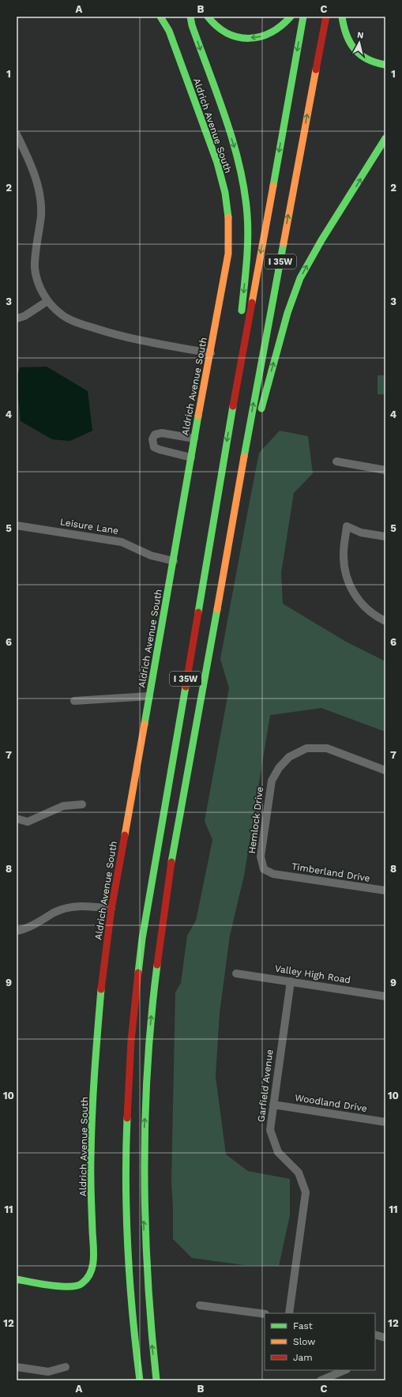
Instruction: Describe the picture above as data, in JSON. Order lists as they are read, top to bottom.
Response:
{
  "streets": {
    "main road": ["Aldrich Avenue South", "I 35W"],
    "street": [
      "Leisure Lane",
      "Hemlock Drive",
      "Timberland Drive",
      "Valley High Road",
      "Garfield Avenue",
      "Woodland Drive"
    ]
  },
  "crossings": [
    ["Aldrich Avenue South", "Leisure Lane"],
    ["Hemlock Drive", "Timberland Drive"],
    ["Valley High Road", "Garfield Avenue"],
    ["Garfield Avenue", "Woodland Drive"]
  ],
  "legend": ["Fast", "Slow", "Jam"],
  "north": "top",
  "grid": {
    "columns": ["A", "B", "C"],
    "rows": [
      "1",
      "2",
      "3",
      "4",
      "5",
      "6",
      "7",
      "8",
      "9",
      "10",
      "11",
      "12"
    ]
  }
}
